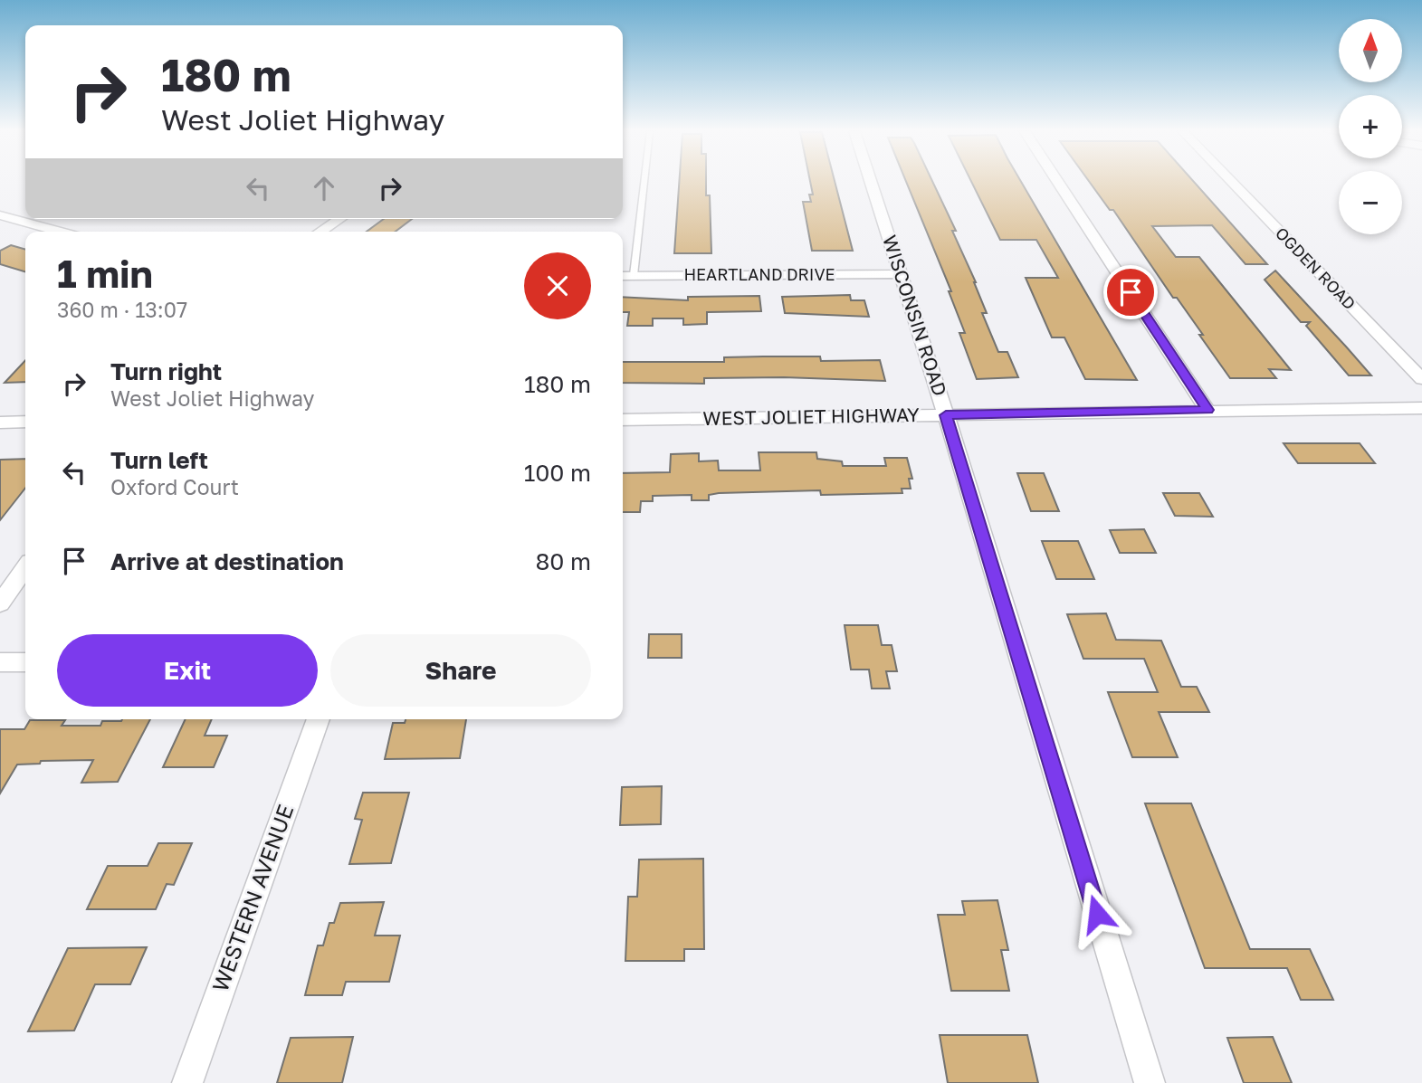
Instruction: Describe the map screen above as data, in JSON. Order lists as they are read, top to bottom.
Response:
{
  "streets": {
    "street": [
      "OGDEN ROAD",
      "HEARTLAND DRIVE",
      "WISCONSIN ROAD",
      "WEST JOLIET HIGHWAY",
      "WESTERN AVENUE"
    ]
  },
  "crossings": [
    ["HEARTLAND DRIVE", "WISCONSIN ROAD"],
    ["WISCONSIN ROAD", "WEST JOLIET HIGHWAY"]
  ],
  "north": "top",
  "page": {
    "map_buttons": ["+", "−"],
    "turn": ["180 m", "West Joliet Highway"],
    "heading": ["1 min", "360 m · 13:07"],
    "list": [
      {
        "name": "Turn right",
        "note": "West Joliet Highway",
        "value": "180 m"
      },
      {
        "name": "Turn left",
        "note": "Oxford Court",
        "value": "100 m"
      },
      {
        "name": "Arrive at destination",
        "value": "80 m"
      }
    ],
    "buttons": ["Exit", "Share"]
  }
}
